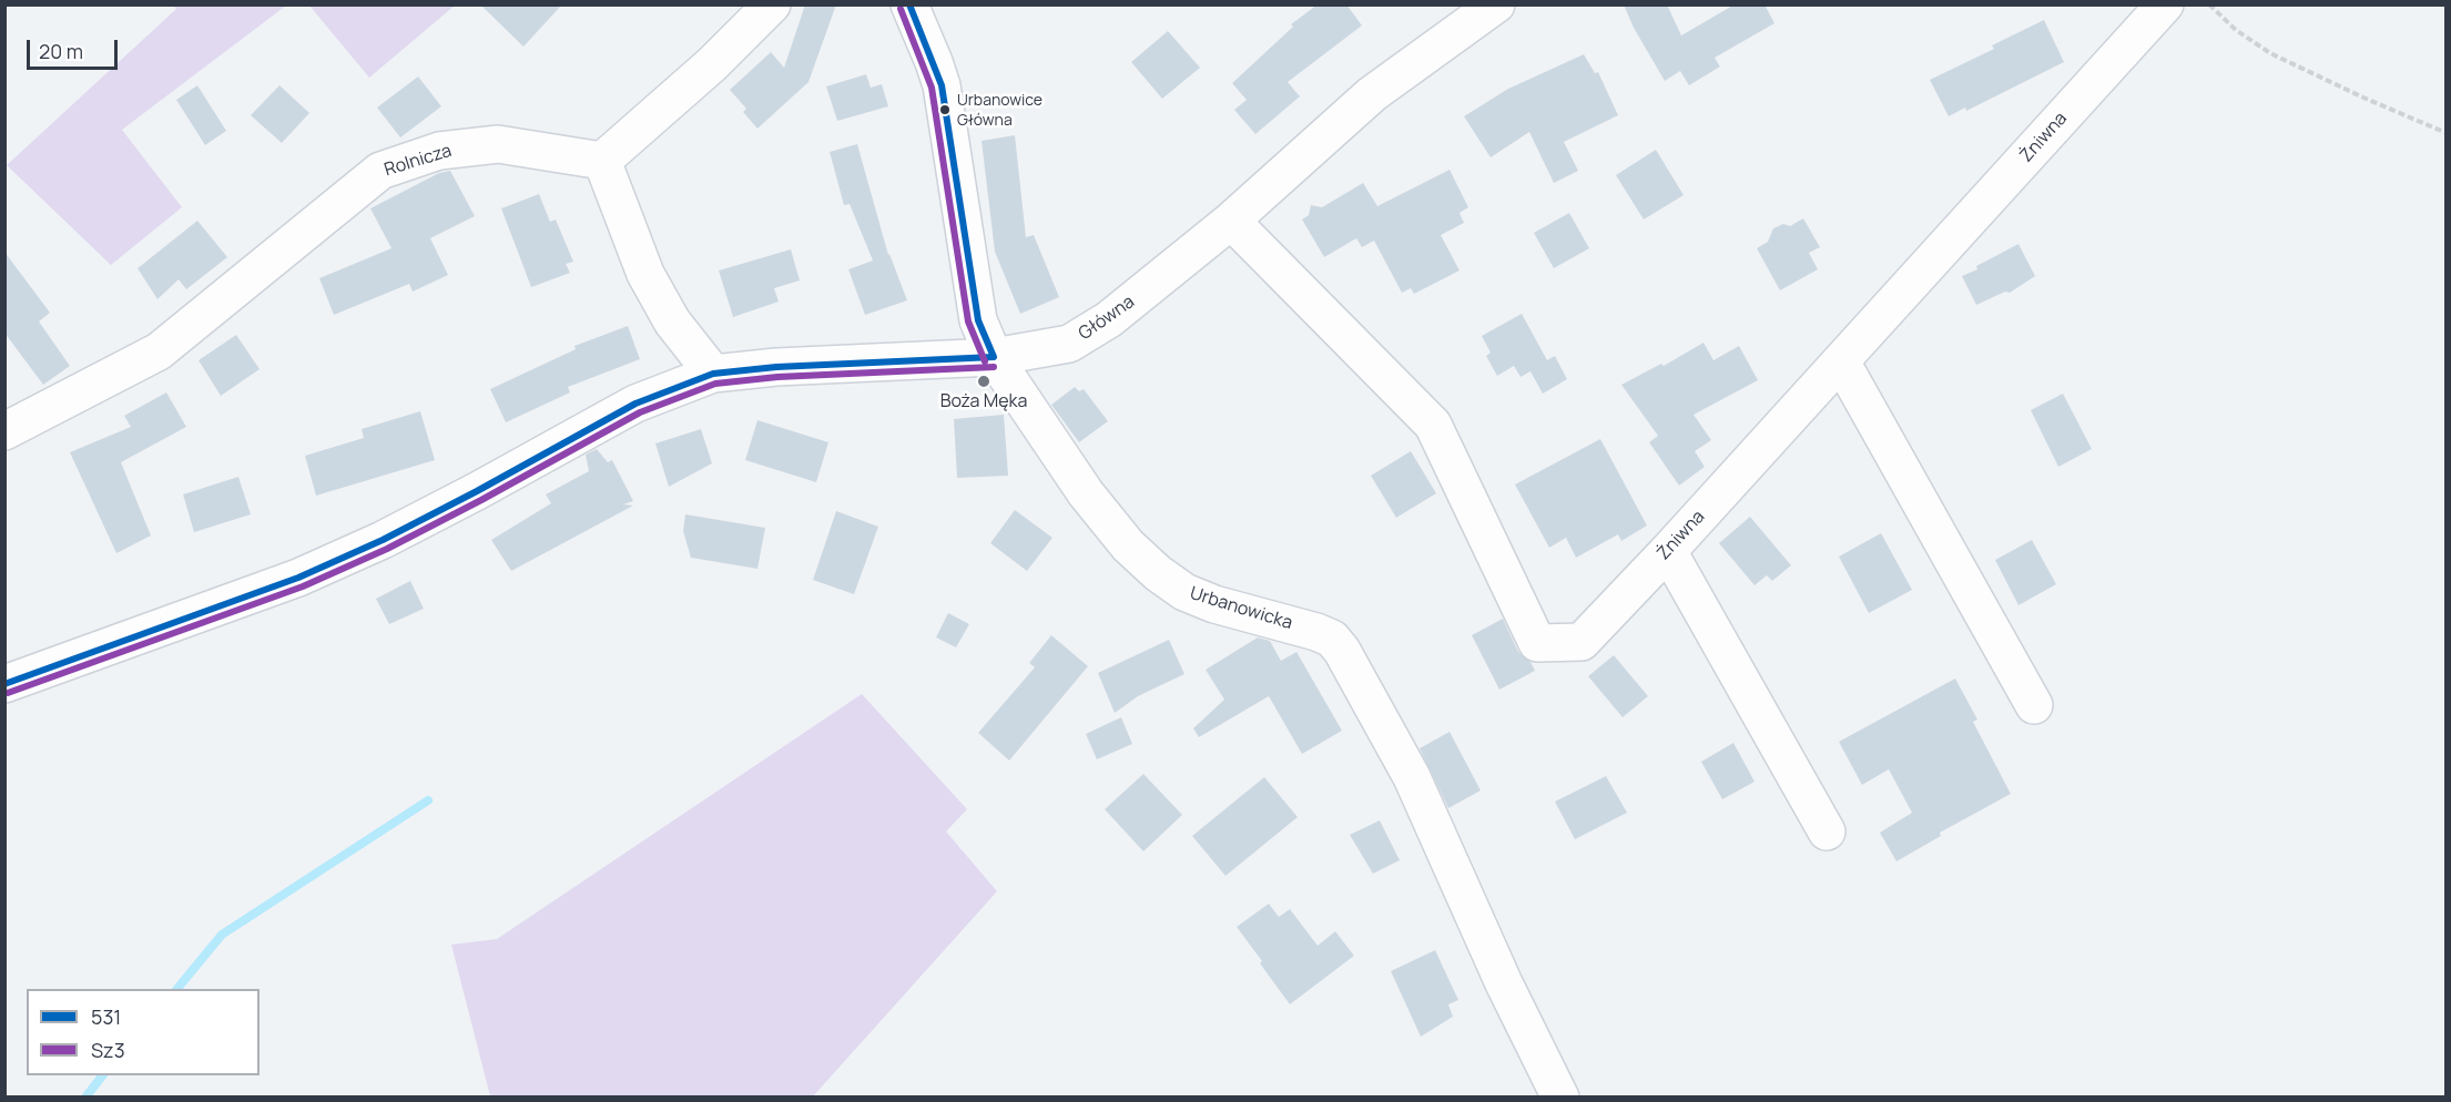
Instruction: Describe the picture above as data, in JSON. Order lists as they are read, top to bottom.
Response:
{
  "streets": {
    "street": [
      "Żniwna",
      "Rolnicza",
      "Główna",
      "Urbanowicka"
    ]
  },
  "crossings": [
    ["Żniwna", "Główna"],
    ["Główna", "Urbanowicka"]
  ],
  "places": ["Urbanowice Główna", "Boża Męka"],
  "lines": ["transit line 531", "transit line Sz3"],
  "legend": ["531", "Sz3"],
  "scale_bar": "20 m"
}
